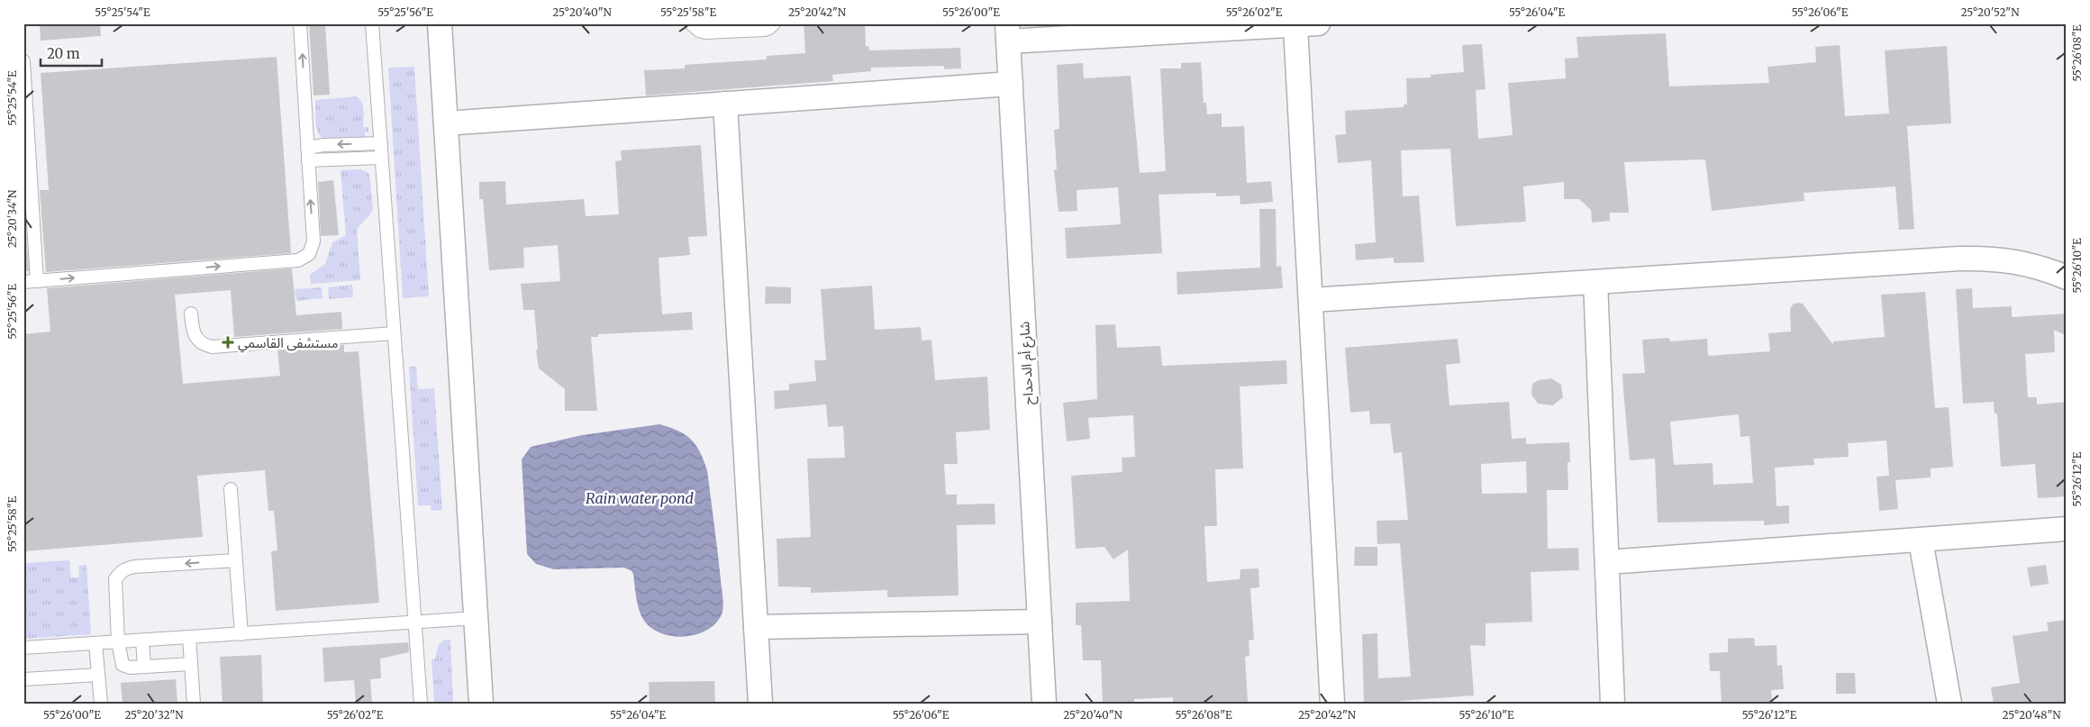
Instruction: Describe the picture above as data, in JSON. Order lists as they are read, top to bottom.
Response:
{
  "streets": {
    "street": ["شارع أم الدحداح"]
  },
  "water": ["Rain water pond"],
  "places": {
    "health": ["مستشفى القاسمي"]
  },
  "scale_bar": "20 m",
  "coordinates": [
    "55°25'54\"E",
    "55°25'56\"E",
    "25°20'40\"N",
    "55°25'58\"E",
    "25°20'42\"N",
    "55°26'00\"E",
    "55°26'02\"E",
    "55°26'04\"E",
    "55°26'06\"E",
    "25°20'52\"N",
    "55°26'08\"E",
    "25°20'34\"N",
    "55°26'10\"E",
    "55°26'12\"E",
    "25°20'32\"N",
    "25°20'48\"N"
  ]
}
